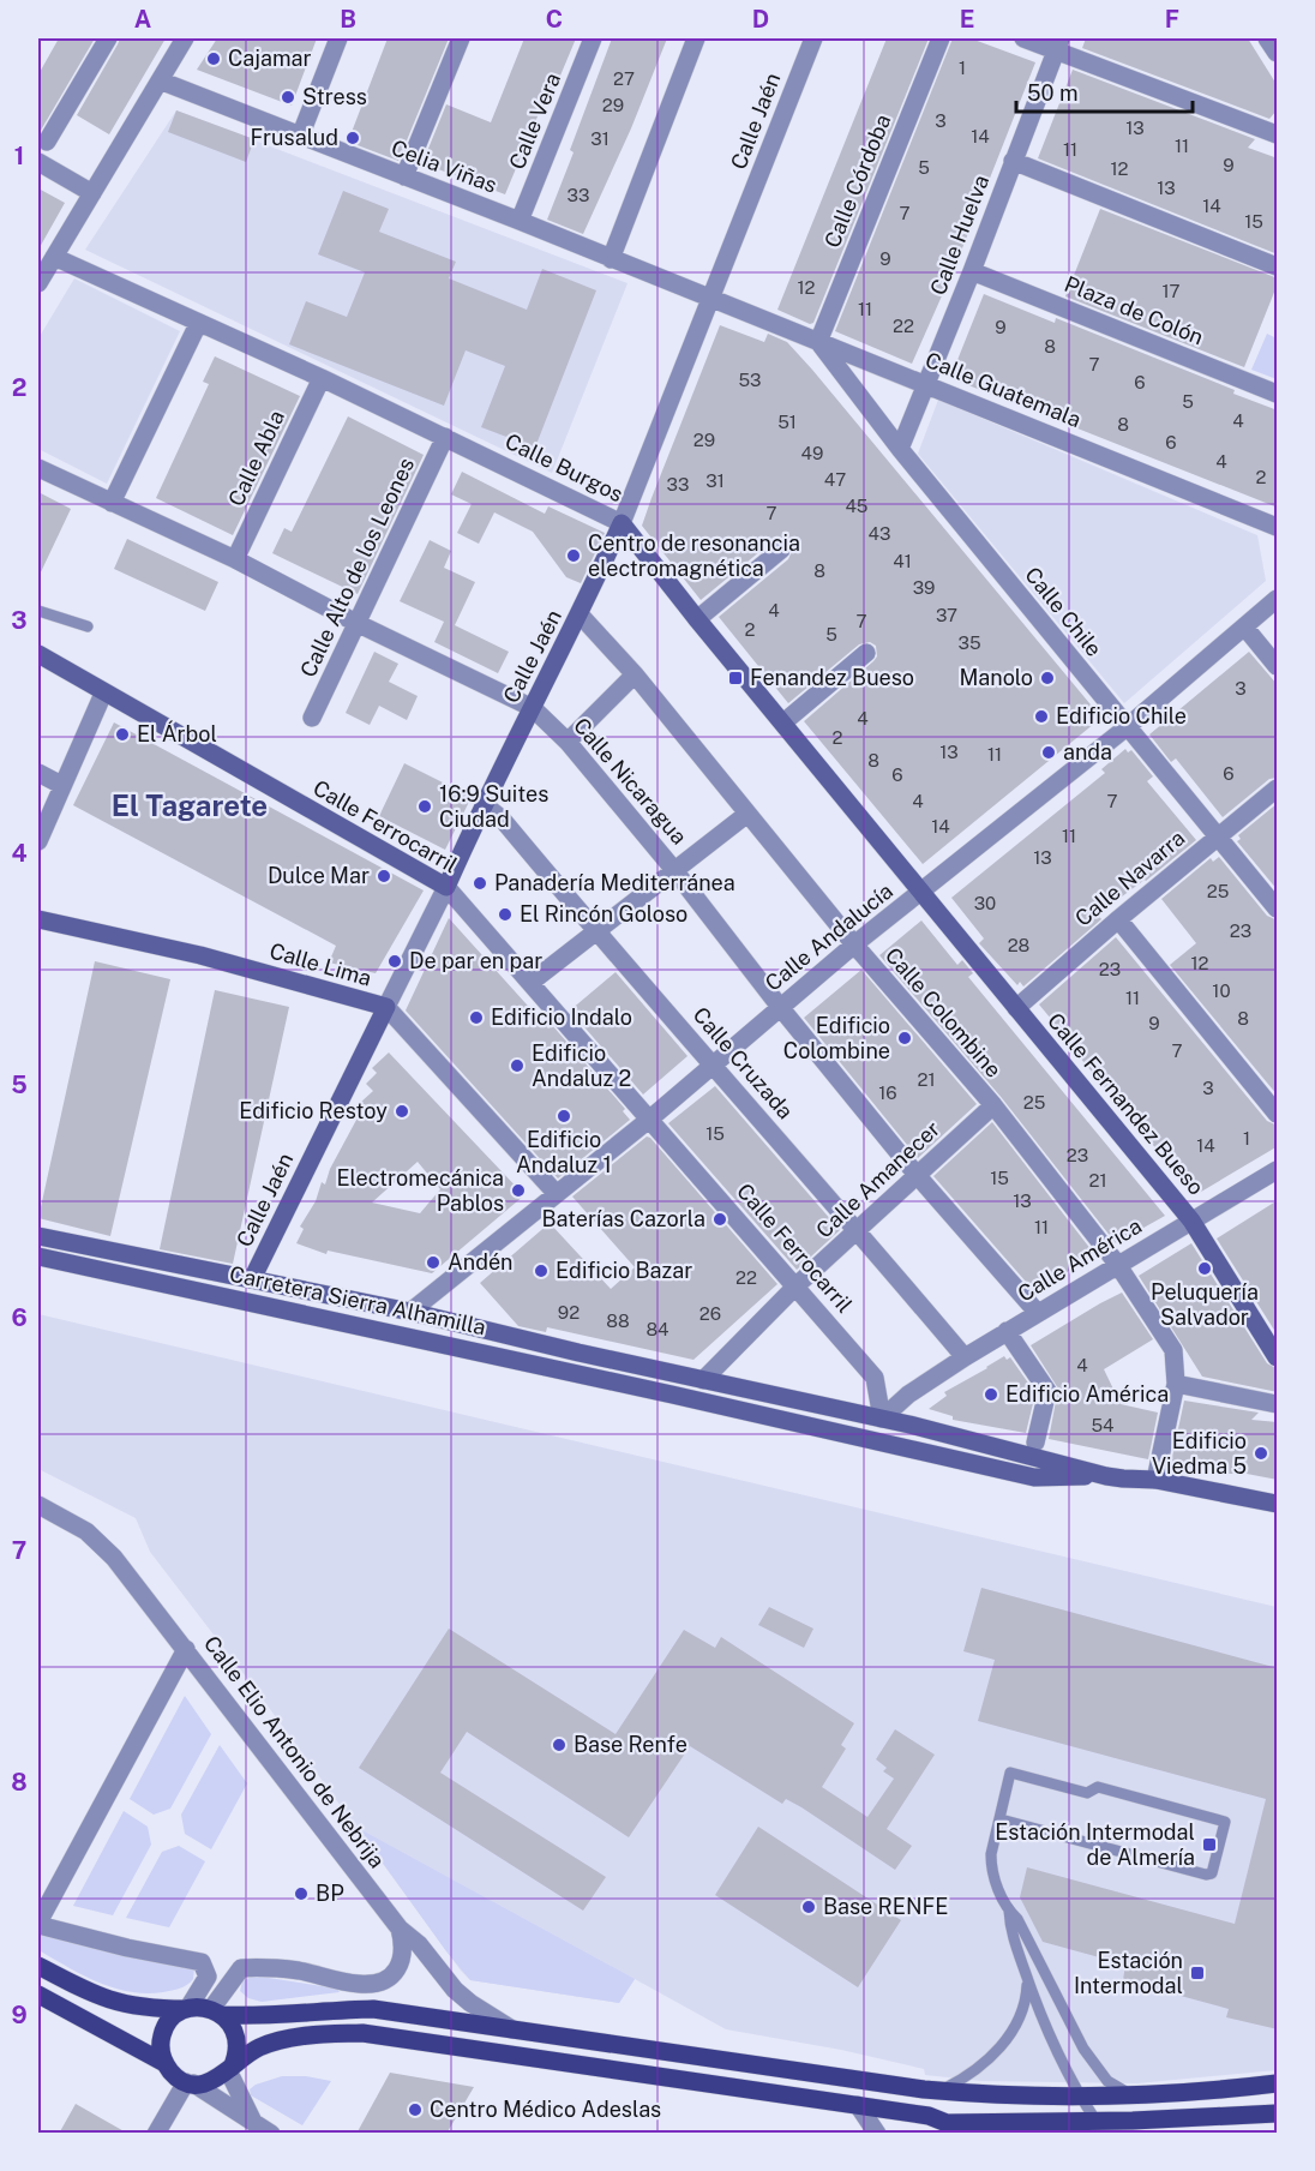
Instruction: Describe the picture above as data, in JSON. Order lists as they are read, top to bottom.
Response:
{
  "streets": {
    "main road": [
      "Calle Jaén",
      "Calle Burgos",
      "Calle Ferrocarril",
      "Calle Lima",
      "Calle Fernandez Bueso",
      "Carretera Sierra Alhamilla"
    ],
    "street": [
      "Calle Vera",
      "Celia Viñas",
      "Calle Córdoba",
      "Calle Huelva",
      "Plaza de Colón",
      "Calle Guatemala",
      "Calle Abla",
      "Calle Alto de los Leones",
      "Calle Chile",
      "Calle Nicaragua",
      "Calle Navarra",
      "Calle Andalucía",
      "Calle Colombine",
      "Calle Cruzada",
      "Calle Amanecer",
      "Calle América",
      "Calle Elio Antonio de Nebrija"
    ]
  },
  "crossings": [
    ["Calle Vera", "Celia Viñas"],
    ["Calle Jaén", "Celia Viñas"],
    ["Calle Jaén", "Calle Guatemala"],
    ["Calle Jaén", "Calle Burgos"],
    ["Calle Jaén", "Calle Nicaragua"],
    ["Calle Jaén", "Calle Ferrocarril"],
    ["Calle Jaén", "Calle Lima"],
    ["Calle Jaén", "Calle Colombine"],
    ["Calle Jaén", "Calle Cruzada"],
    ["Calle Jaén", "Carretera Sierra Alhamilla"],
    ["Celia Viñas", "Calle Guatemala"],
    ["Calle Córdoba", "Calle Guatemala"],
    ["Calle Córdoba", "Calle Chile"],
    ["Calle Huelva", "Plaza de Colón"],
    ["Calle Huelva", "Calle Guatemala"],
    ["Calle Huelva", "Calle Chile"],
    ["Calle Guatemala", "Calle Chile"],
    ["Calle Abla", "Calle Burgos"],
    ["Calle Abla", "Calle Nicaragua"],
    ["Calle Burgos", "Calle Alto de los Leones"],
    ["Calle Burgos", "Calle Andalucía"],
    ["Calle Burgos", "Calle Fernandez Bueso"],
    ["Calle Alto de los Leones", "Calle Nicaragua"],
    ["Calle Chile", "Calle Navarra"],
    ["Calle Chile", "Calle Andalucía"],
    ["Calle Nicaragua", "Calle Andalucía"],
    ["Calle Nicaragua", "Calle Amanecer"],
    ["Calle Nicaragua", "Calle América"],
    ["Calle Ferrocarril", "Calle Andalucía"],
    ["Calle Ferrocarril", "Calle Amanecer"],
    ["Calle Ferrocarril", "Calle América"],
    ["Calle Ferrocarril", "Carretera Sierra Alhamilla"],
    ["Calle Navarra", "Calle Fernandez Bueso"],
    ["Calle Andalucía", "Calle Lima"],
    ["Calle Andalucía", "Calle Colombine"],
    ["Calle Andalucía", "Calle Cruzada"],
    ["Calle Andalucía", "Calle Fernandez Bueso"],
    ["Calle Andalucía", "Carretera Sierra Alhamilla"],
    ["Calle Colombine", "Calle Amanecer"],
    ["Calle Colombine", "Calle América"],
    ["Calle Colombine", "Carretera Sierra Alhamilla"],
    ["Calle Cruzada", "Calle Amanecer"],
    ["Calle Cruzada", "Calle América"],
    ["Calle Fernandez Bueso", "Calle América"],
    ["Calle Amanecer", "Carretera Sierra Alhamilla"],
    ["Calle América", "Carretera Sierra Alhamilla"]
  ],
  "districts": ["El Tagarete"],
  "places": {
    "other": [
      "Cajamar",
      "Stress",
      "Frusalud",
      "Centro de resonancia electromagnética",
      "Manolo",
      "Edificio Chile",
      "El Árbol",
      "anda",
      "16:9 Suites Ciudad",
      "Dulce Mar",
      "Panadería Mediterránea",
      "El Rincón Goloso",
      "De par en par",
      "Edificio Indalo",
      "Edificio Colombine",
      "Edificio Andaluz 2",
      "Edificio Restoy",
      "Edificio Andaluz 1",
      "Electromecánica Pablos",
      "Baterías Cazorla",
      "Andén",
      "Peluquería Salvador",
      "Edificio Bazar",
      "Edificio América",
      "Edificio Viedma 5",
      "Base Renfe",
      "BP",
      "Base RENFE",
      "Centro Médico Adeslas"
    ],
    "transit": ["Fenandez Bueso", "Estación Intermodal de Almería", "Estación Intermodal"]
  },
  "house_numbers": [
    "1",
    "27",
    "29",
    "3",
    "13",
    "14",
    "31",
    "11",
    "11",
    "9",
    "5",
    "12",
    "13",
    "33",
    "14",
    "7",
    "15",
    "9",
    "12",
    "17",
    "11",
    "22",
    "9",
    "8",
    "7",
    "53",
    "6",
    "5",
    "4",
    "51",
    "8",
    "29",
    "6",
    "49",
    "4",
    "2",
    "47",
    "31",
    "33",
    "45",
    "7",
    "43",
    "41",
    "8",
    "39",
    "4",
    "37",
    "7",
    "2",
    "5",
    "35",
    "3",
    "4",
    "2",
    "13",
    "11",
    "8",
    "6",
    "6",
    "4",
    "7",
    "14",
    "11",
    "13",
    "25",
    "30",
    "23",
    "28",
    "12",
    "23",
    "10",
    "11",
    "8",
    "9",
    "7",
    "21",
    "3",
    "16",
    "25",
    "15",
    "1",
    "14",
    "23",
    "15",
    "21",
    "13",
    "11",
    "22",
    "92",
    "26",
    "88",
    "84",
    "4",
    "54"
  ],
  "scale_bar": "50 m",
  "grid": {
    "columns": [
      "A",
      "B",
      "C",
      "D",
      "E",
      "F"
    ],
    "rows": [
      "1",
      "2",
      "3",
      "4",
      "5",
      "6",
      "7",
      "8",
      "9"
    ]
  }
}
